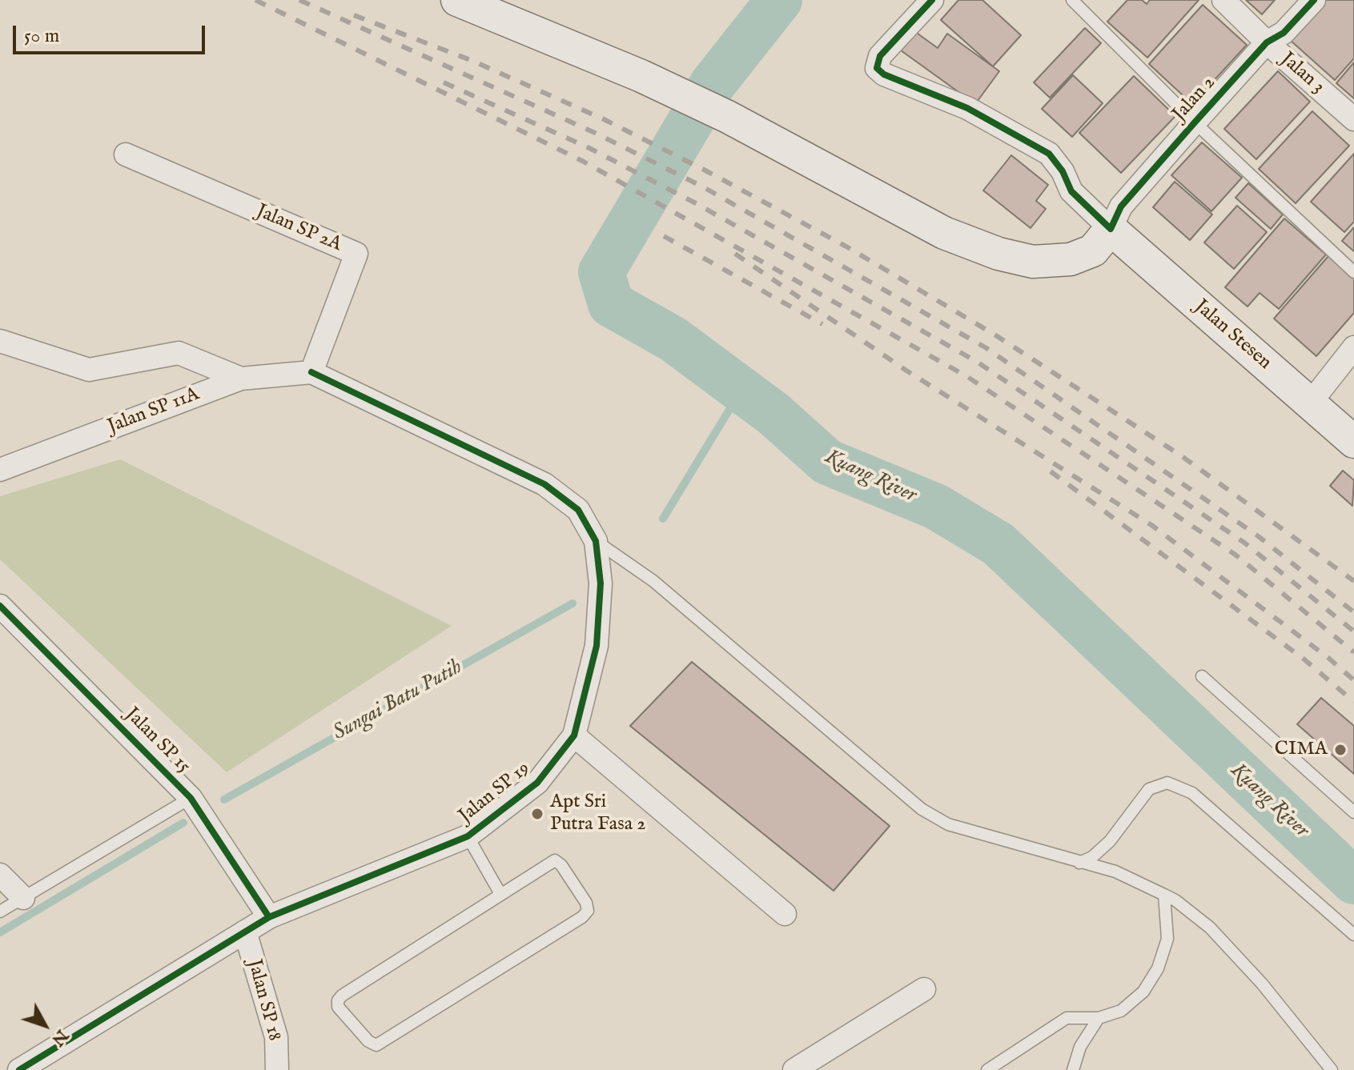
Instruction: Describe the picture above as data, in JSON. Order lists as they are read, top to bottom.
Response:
{
  "streets": {
    "main road": ["Jalan Stesen"],
    "street": [
      "Jalan 3",
      "Jalan 2",
      "Jalan SP 2A",
      "Jalan SP 11A",
      "Jalan SP 15",
      "Jalan SP 19",
      "Jalan SP 18"
    ]
  },
  "crossings": [
    ["Jalan 3", "Jalan 2"],
    ["Jalan 2", "Jalan Stesen"],
    ["Jalan SP 2A", "Jalan SP 11A"],
    ["Jalan SP 2A", "Jalan SP 19"],
    ["Jalan SP 11A", "Jalan SP 19"],
    ["Jalan SP 15", "Jalan SP 19"],
    ["Jalan SP 19", "Jalan SP 18"]
  ],
  "water": ["Kuang River", "Sungai Batu Putih"],
  "places": ["CIMA", "Apt Sri Putra Fasa 2"],
  "scale_bar": "50 m",
  "north": "bottom right"
}
